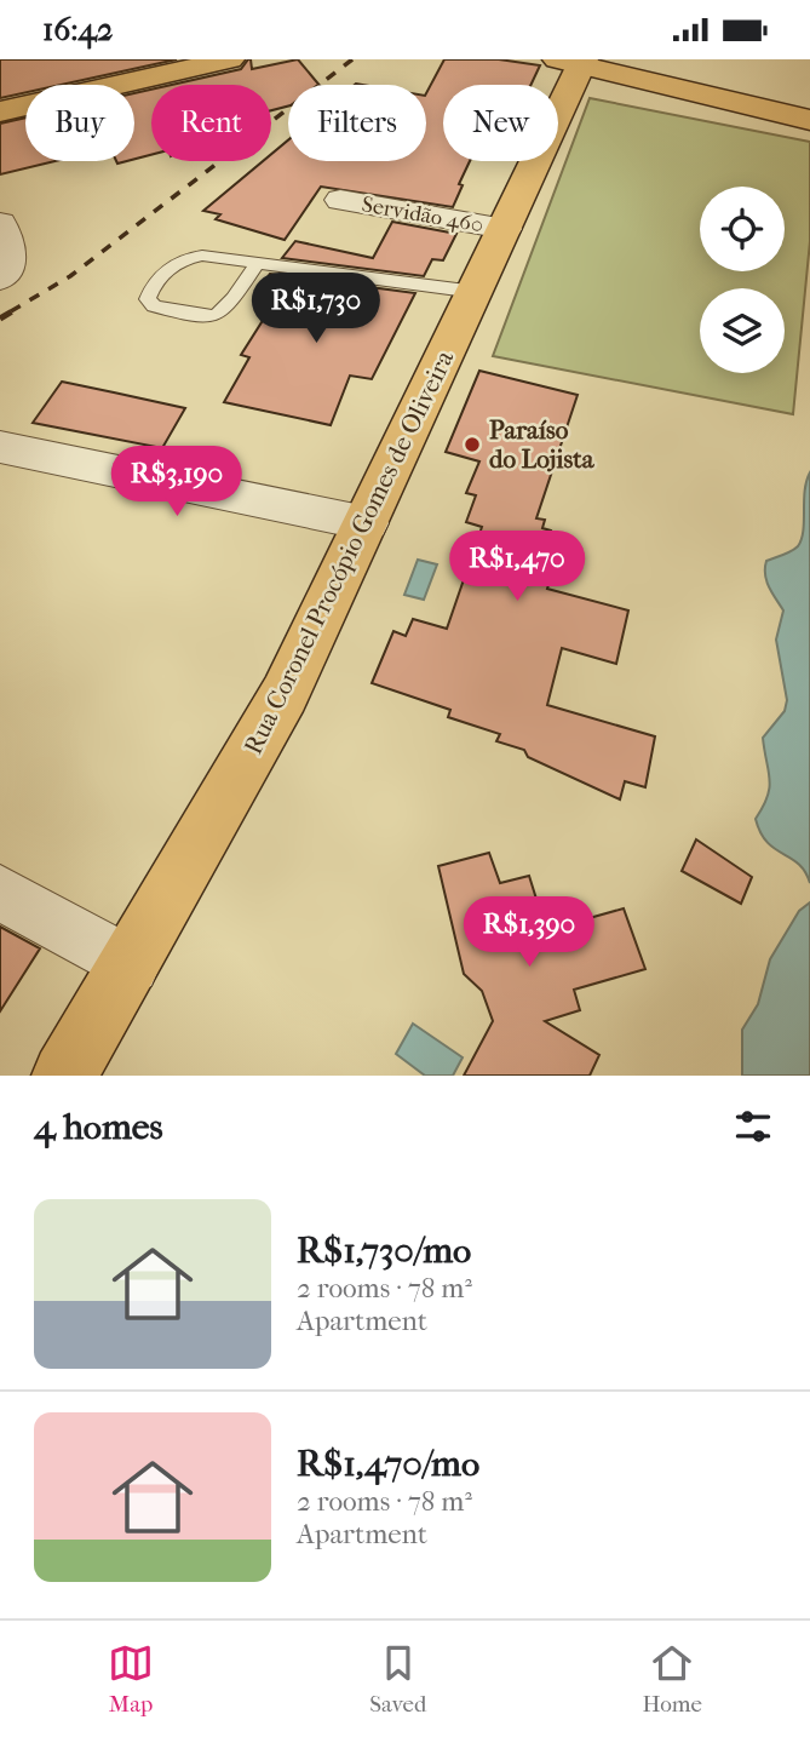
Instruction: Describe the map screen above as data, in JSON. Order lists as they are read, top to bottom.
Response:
{
  "streets": {
    "main road": ["Rua Coronel Procópio Gomes de Oliveira"],
    "street": ["Servidão 460"]
  },
  "crossings": [
    ["Servidão 460", "Rua Coronel Procópio Gomes de Oliveira"]
  ],
  "places": ["Paraíso do Lojista"],
  "page": {
    "status": "16:42",
    "chip": [
      "Buy",
      "Rent",
      "Filters",
      "New"
    ],
    "price": [
      "R$1,730",
      "R$3,190",
      "R$1,470",
      "R$1,390"
    ],
    "heading": "4 homes",
    "list": [
      {
        "name": "R$1,730/mo",
        "note": "2 rooms · 78 m² · Apartment"
      },
      {
        "name": "R$1,470/mo",
        "note": "2 rooms · 78 m² · Apartment"
      }
    ],
    "tabs": ["Map", "Saved", "Home"]
  }
}
